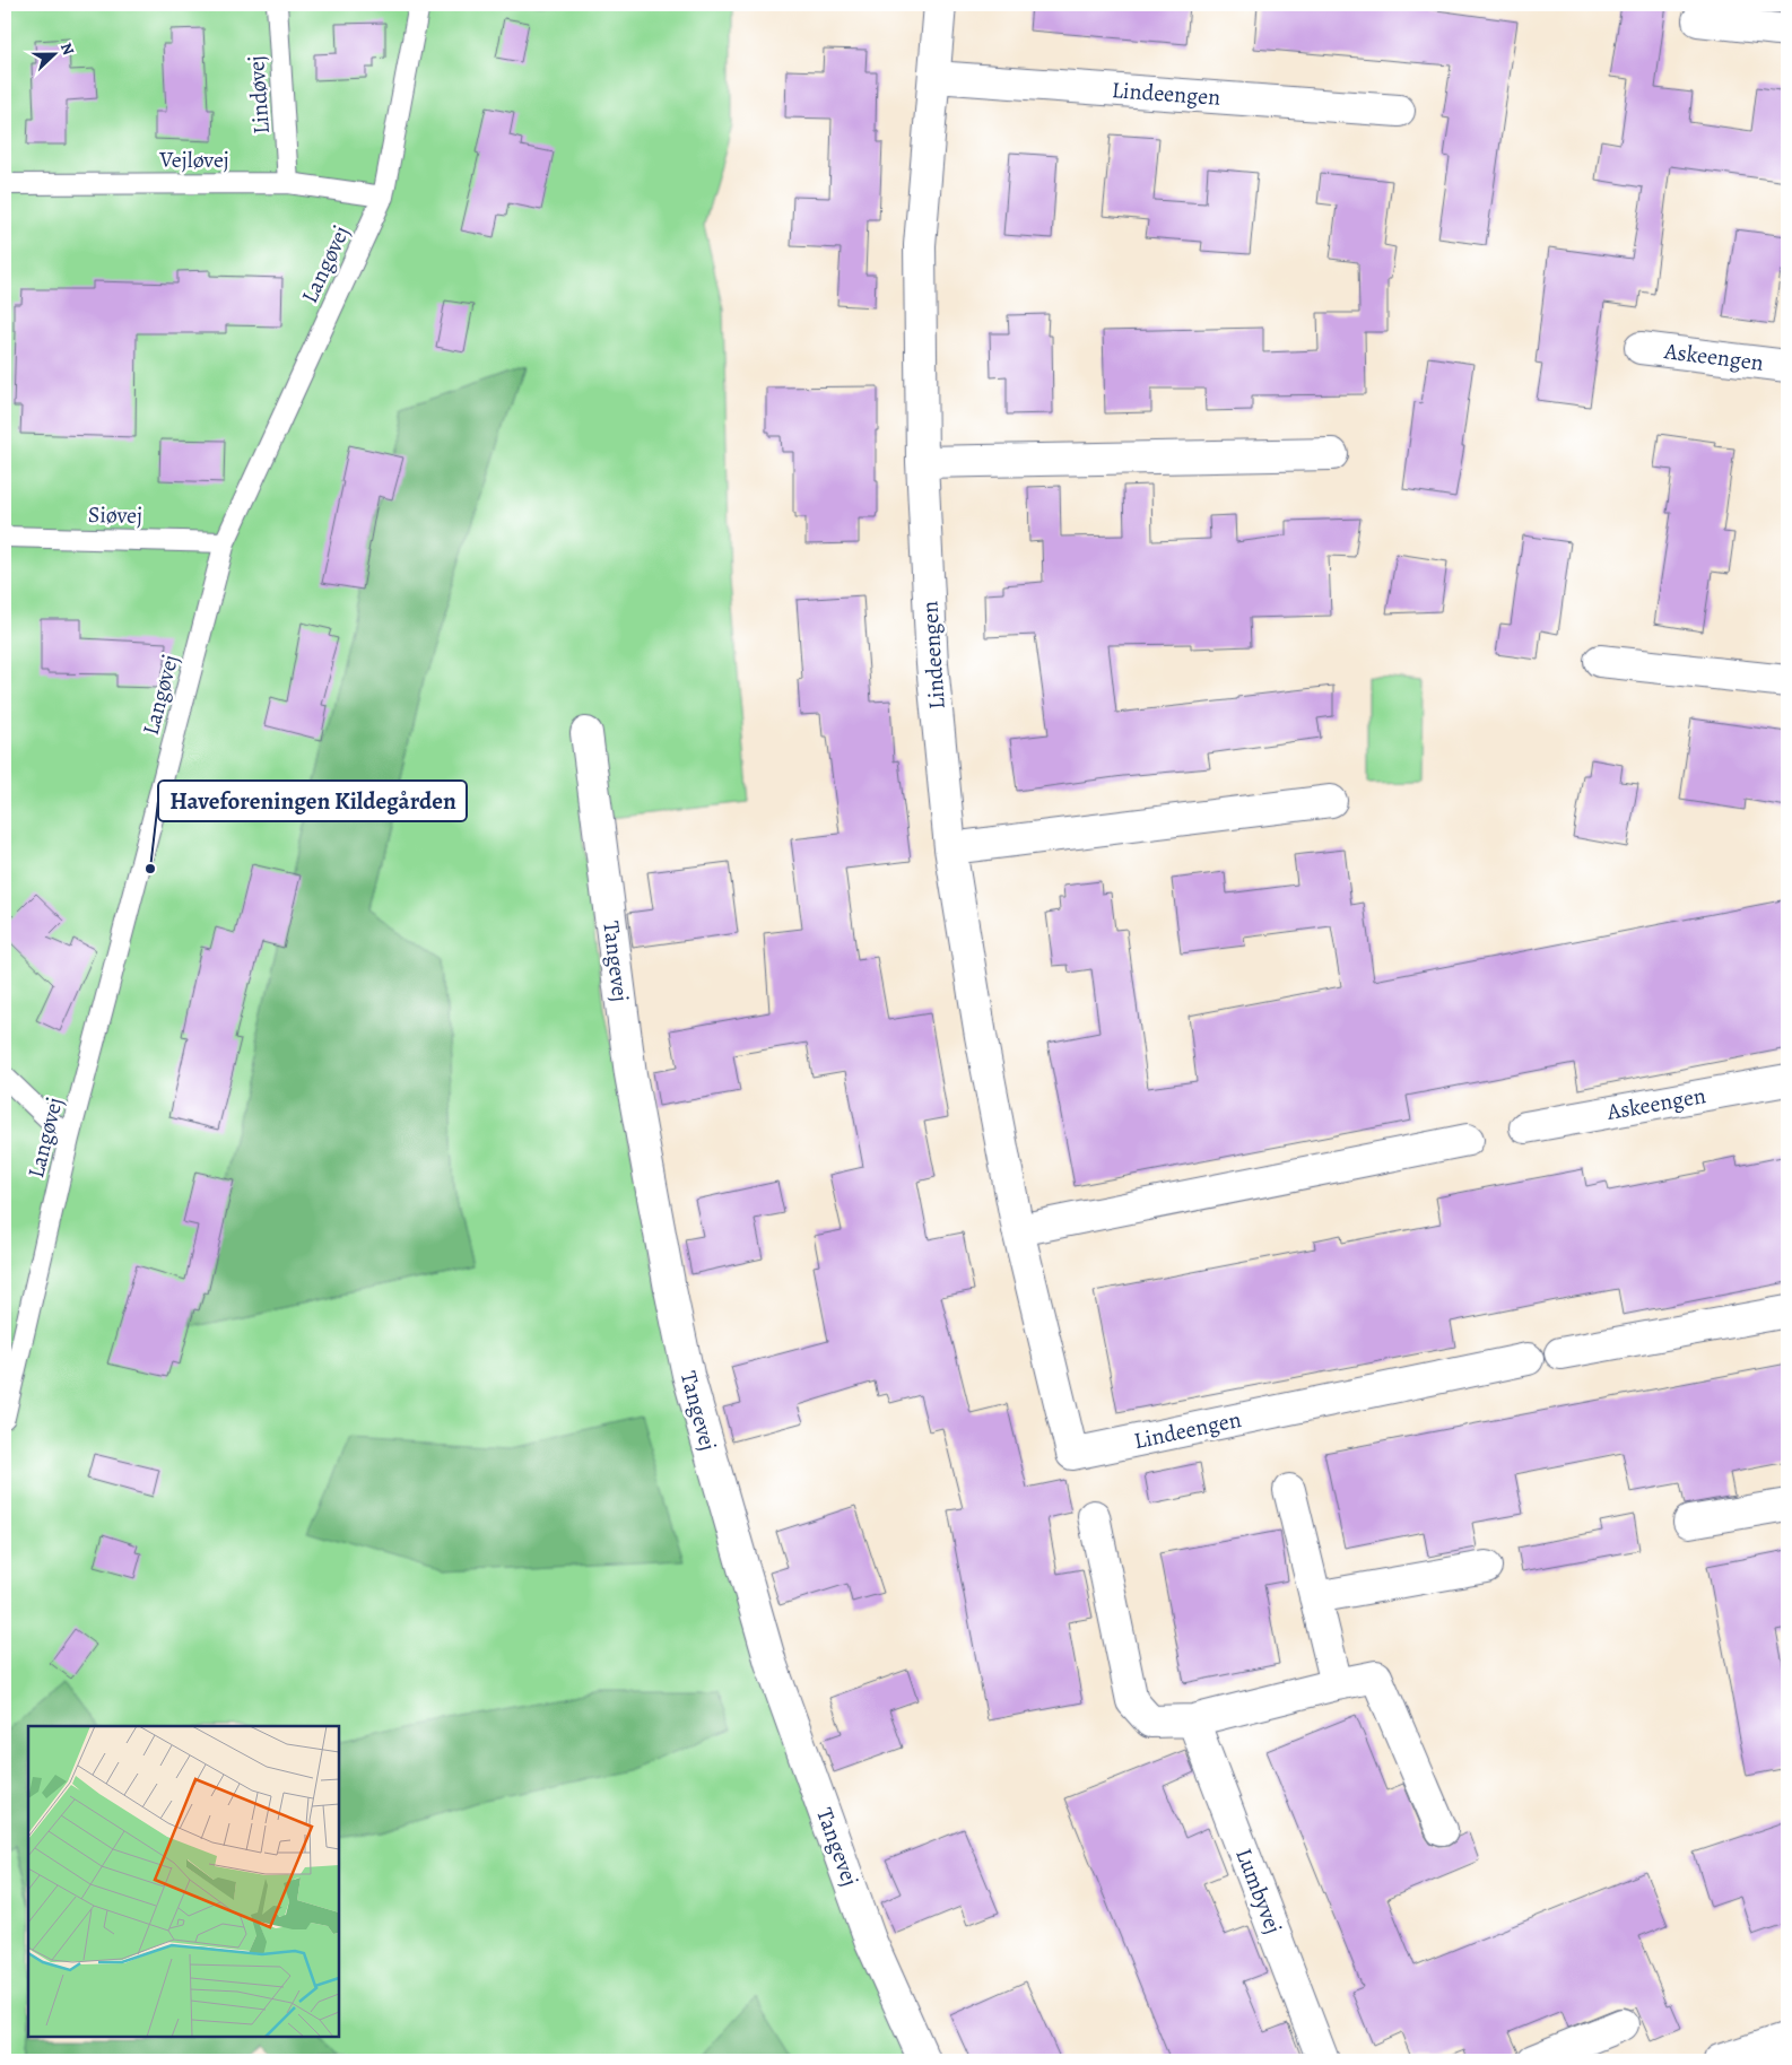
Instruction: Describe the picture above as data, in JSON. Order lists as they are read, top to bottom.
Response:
{
  "streets": {
    "street": [
      "Lindeengen",
      "Askeengen",
      "Tangevej",
      "Lumbyvej"
    ],
    "lane": [
      "Lindøvej",
      "Vejløvej",
      "Langøvej",
      "Siøvej"
    ]
  },
  "crossings": [
    ["Lindøvej", "Vejløvej"],
    ["Vejløvej", "Langøvej"],
    ["Langøvej", "Siøvej"]
  ],
  "places": ["Haveforeningen Kildegården"],
  "north": "right"
}
